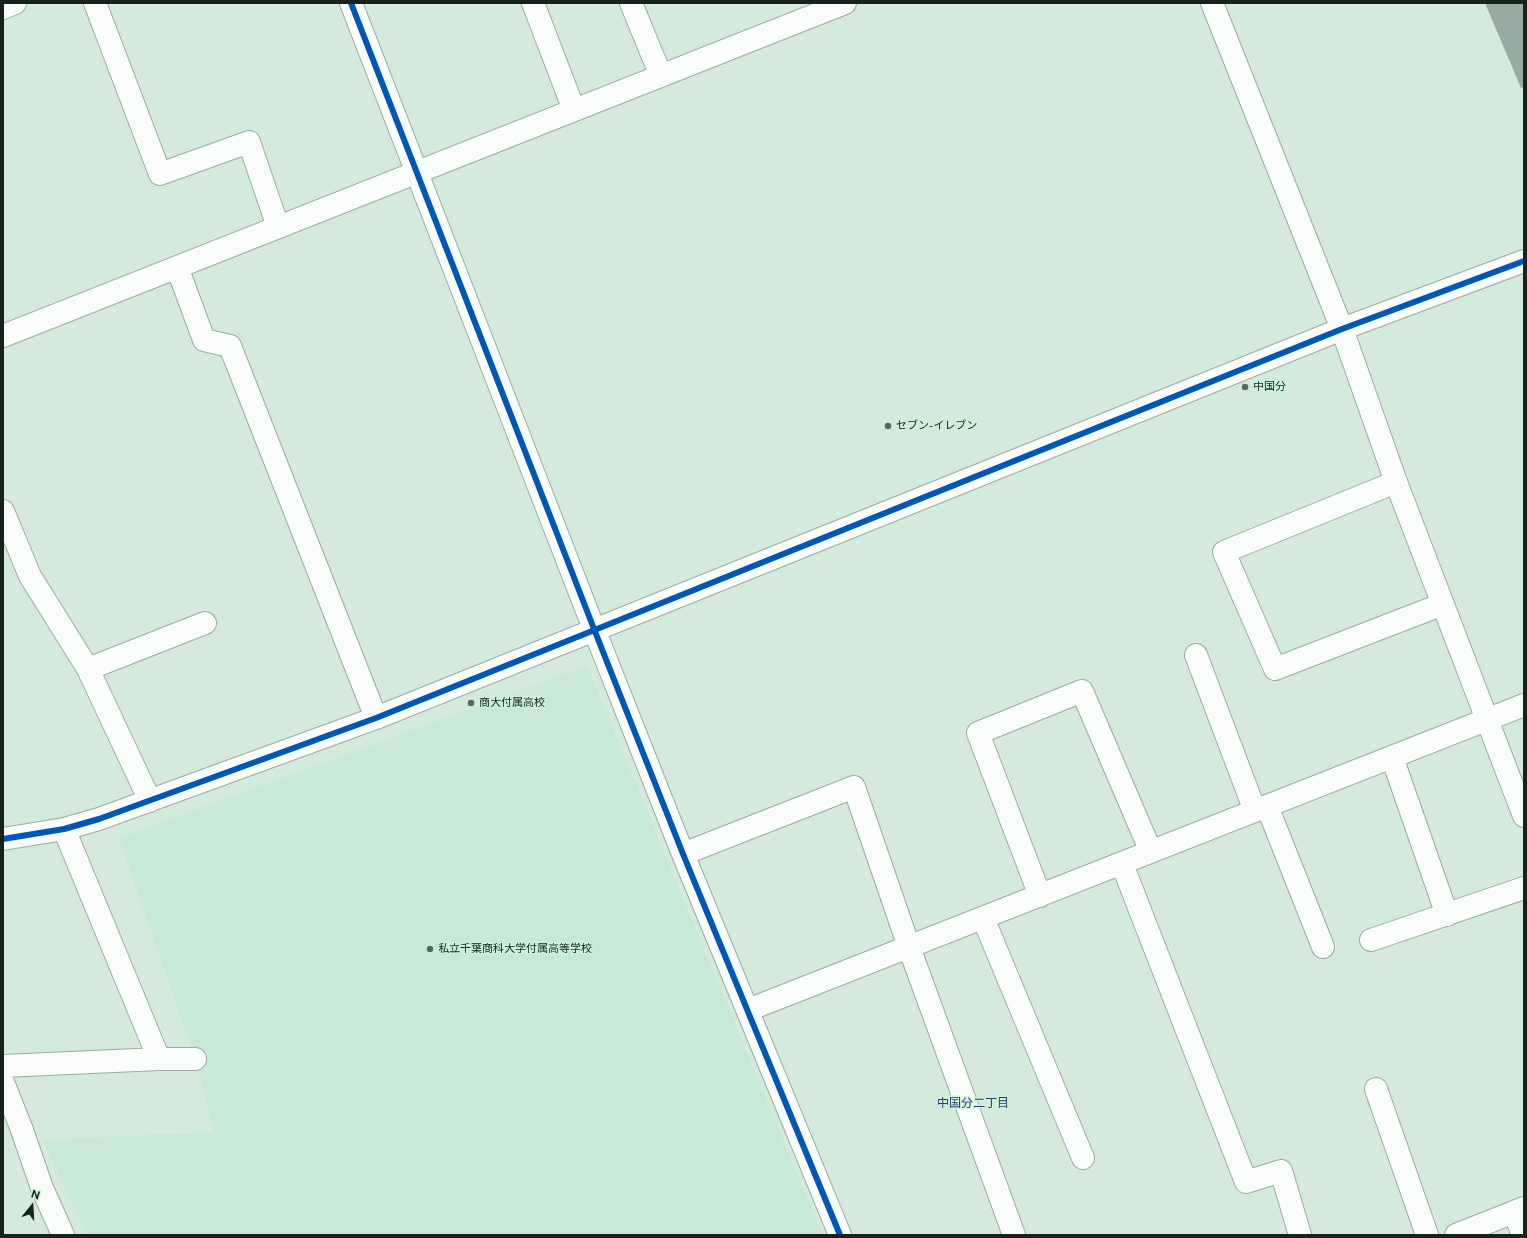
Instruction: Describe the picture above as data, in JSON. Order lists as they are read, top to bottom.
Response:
{
  "districts": ["中国分二丁目"],
  "places": [
    "中国分",
    "セブン-イレブン",
    "商大付属高校",
    "私立千葉商科大学付属高等学校"
  ],
  "north": "top"
}
